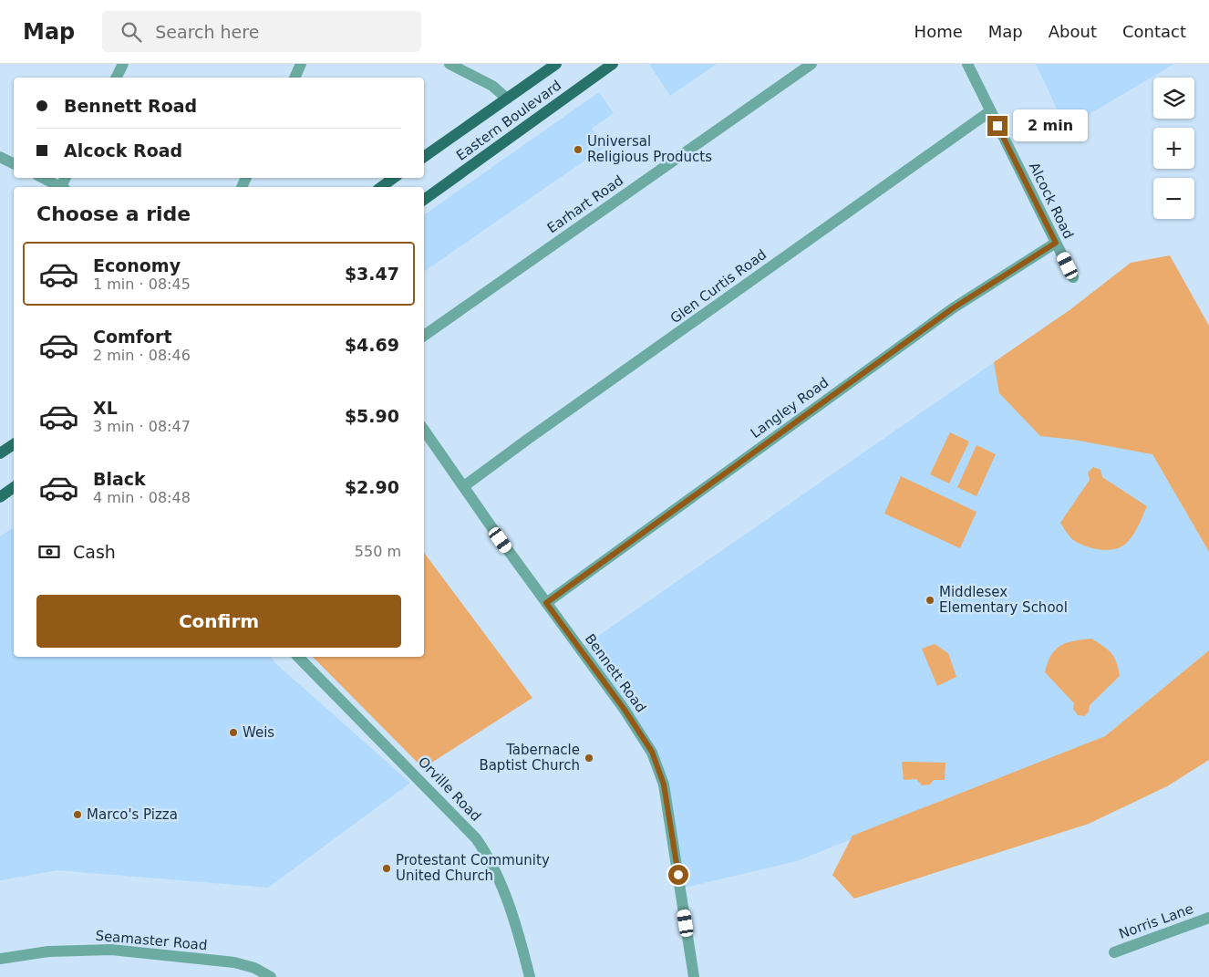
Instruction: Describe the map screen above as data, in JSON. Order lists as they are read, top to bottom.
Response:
{
  "streets": {
    "main road": ["Eastern Boulevard"],
    "street": [
      "Alcock Road",
      "Earhart Road",
      "Glen Curtis Road",
      "Langley Road",
      "Bennett Road",
      "Orville Road",
      "Norris Lane",
      "Seamaster Road"
    ]
  },
  "crossings": [
    ["Alcock Road", "Glen Curtis Road"],
    ["Alcock Road", "Langley Road"],
    ["Glen Curtis Road", "Bennett Road"],
    ["Langley Road", "Bennett Road"]
  ],
  "places": [
    "Universal Religious Products",
    "Middlesex Elementary School",
    "Weis",
    "Tabernacle Baptist Church",
    "Marco's Pizza",
    "Protestant Community United Church"
  ],
  "page": {
    "header": "Map",
    "search": "Search here",
    "nav": [
      "Home",
      "Map",
      "About",
      "Contact"
    ],
    "map_buttons": ["+", "−"],
    "banner": ["Bennett Road", "Alcock Road"],
    "bubble": "2 min",
    "heading": "Choose a ride",
    "list": [
      {
        "name": "Economy",
        "note": "1 min · 08:45",
        "value": "$3.47"
      },
      {
        "name": "Comfort",
        "note": "2 min · 08:46",
        "value": "$4.69"
      },
      {
        "name": "XL",
        "note": "3 min · 08:47",
        "value": "$5.90"
      },
      {
        "name": "Black",
        "note": "4 min · 08:48",
        "value": "$2.90"
      }
    ],
    "pay": ["Cash", "550 m"],
    "buttons": "Confirm"
  }
}
